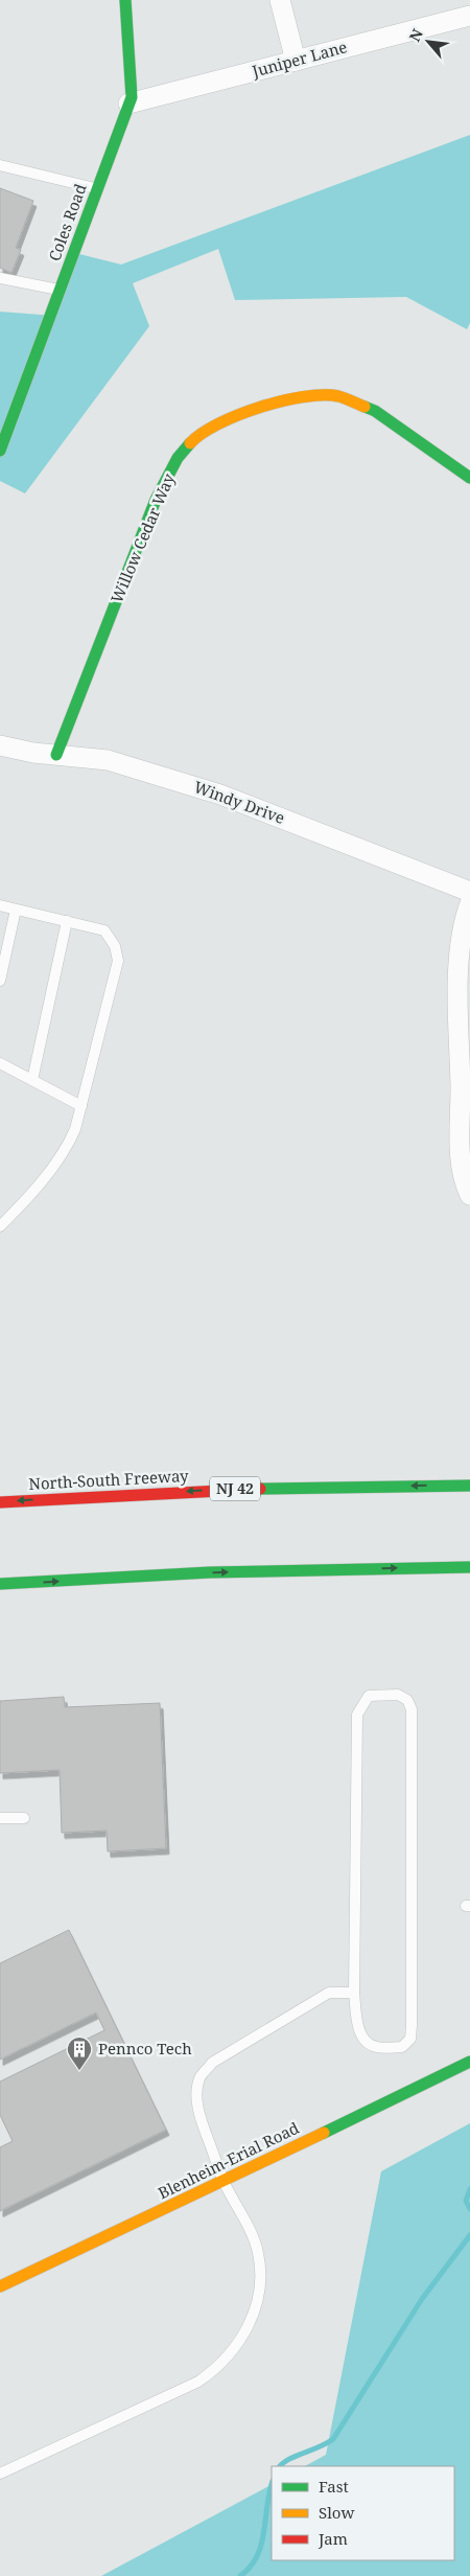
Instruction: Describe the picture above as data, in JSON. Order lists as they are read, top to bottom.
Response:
{
  "streets": {
    "main road": [
      "Coles Road",
      "Willow Cedar Way",
      "North-South Freeway",
      "NJ 42",
      "Blenheim-Erial Road"
    ],
    "street": ["Juniper Lane", "Windy Drive"]
  },
  "crossings": [
    ["Juniper Lane", "Coles Road"],
    ["Willow Cedar Way", "Windy Drive"]
  ],
  "places": {
    "building": ["Pennco Tech"]
  },
  "legend": ["Fast", "Slow", "Jam"],
  "north": "top left"
}
